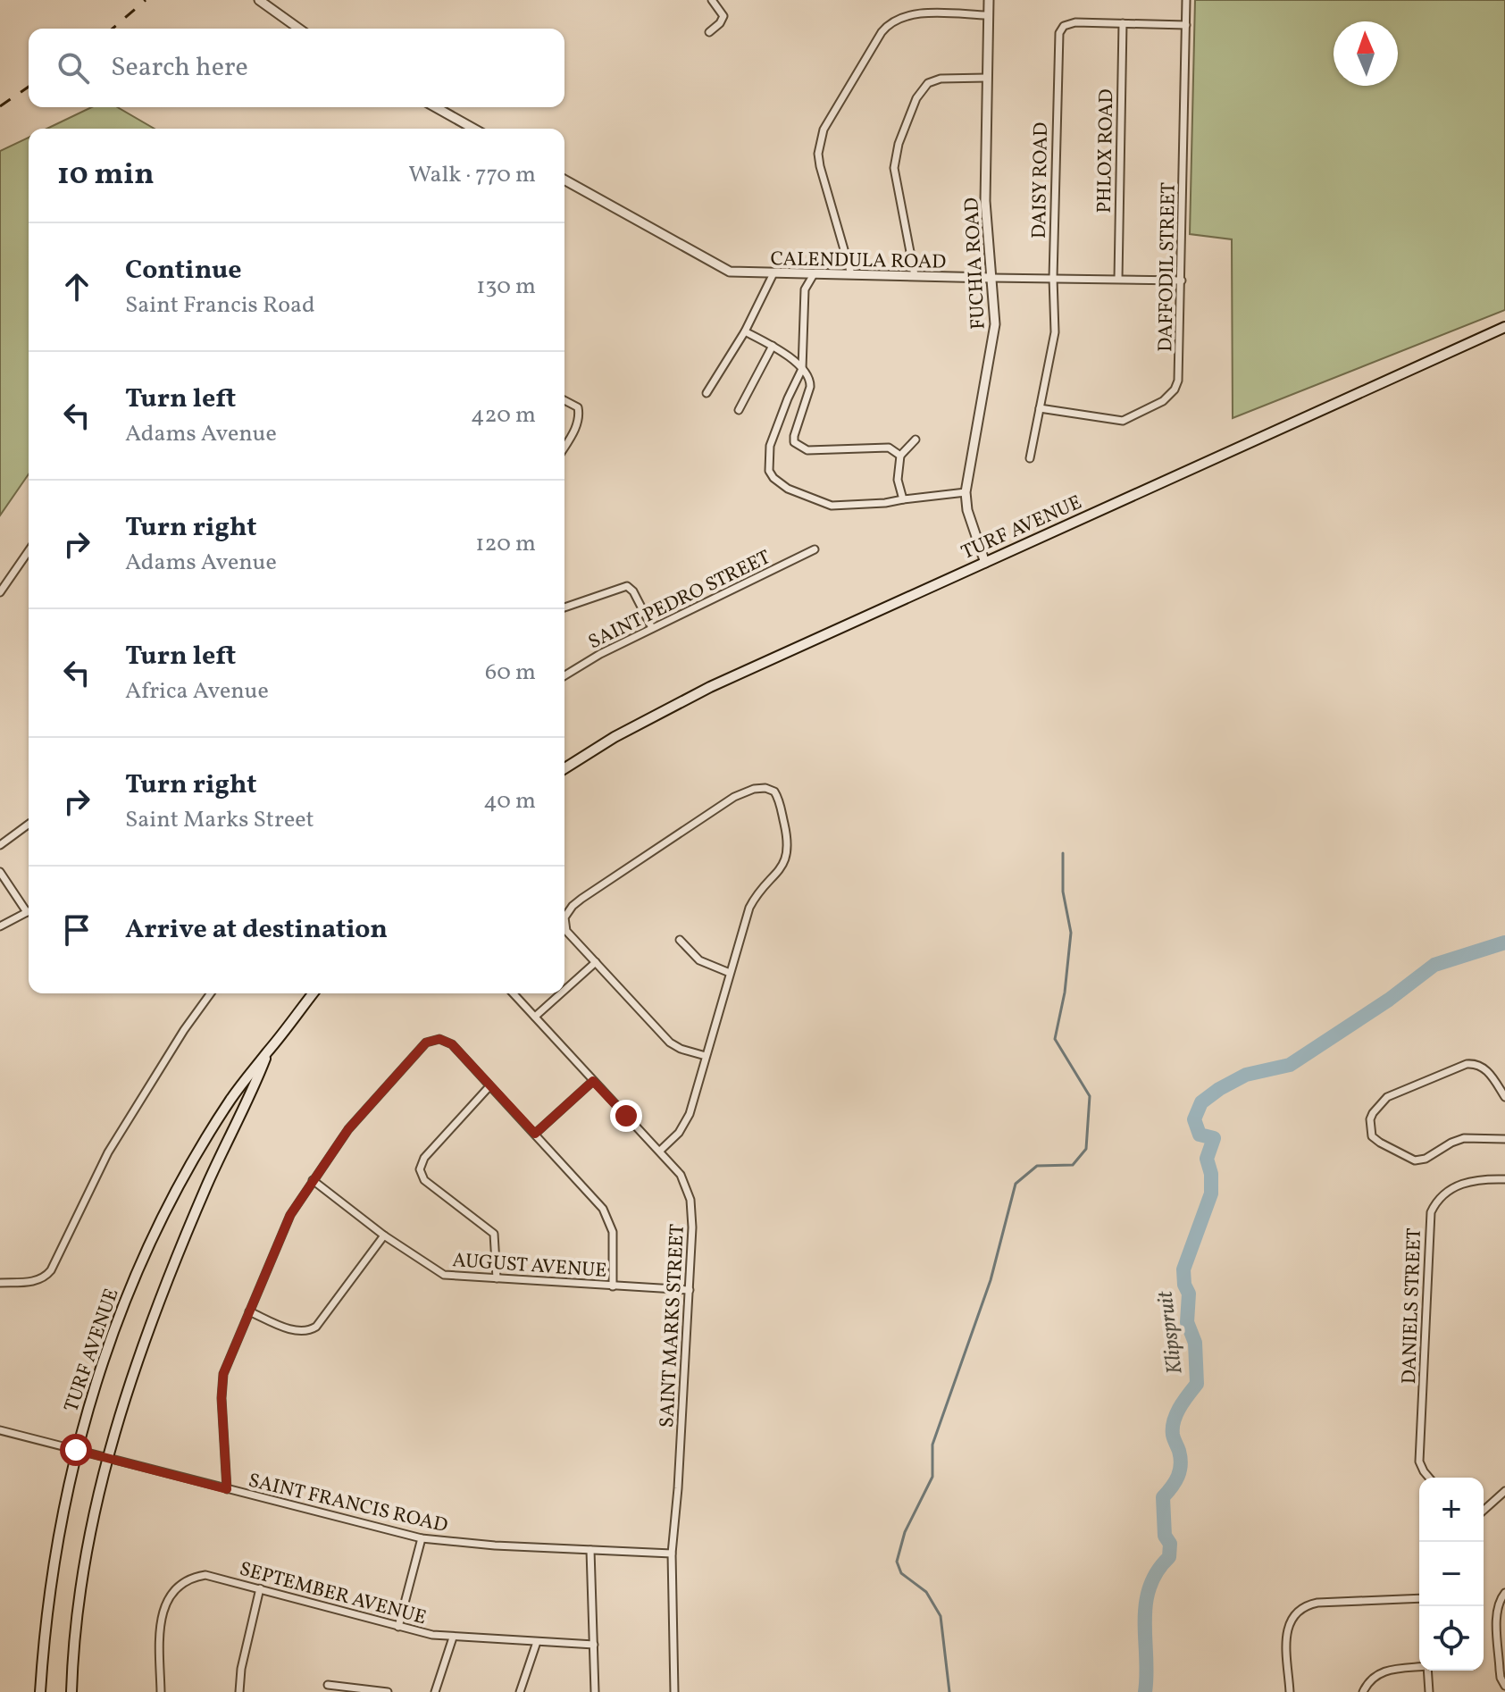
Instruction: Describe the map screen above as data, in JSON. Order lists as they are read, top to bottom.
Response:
{
  "streets": {
    "main road": ["TURF AVENUE"],
    "street": [
      "PHLOX ROAD",
      "DAISY ROAD",
      "CALENDULA ROAD",
      "FUCHIA ROAD",
      "DAFFODIL STREET",
      "SAINT PEDRO STREET",
      "AUGUST AVENUE",
      "DANIELS STREET",
      "SAINT MARKS STREET",
      "SAINT FRANCIS ROAD",
      "SEPTEMBER AVENUE"
    ]
  },
  "crossings": [
    ["PHLOX ROAD", "DAISY ROAD"],
    ["PHLOX ROAD", "CALENDULA ROAD"],
    ["DAISY ROAD", "CALENDULA ROAD"],
    ["DAISY ROAD", "DAFFODIL STREET"],
    ["CALENDULA ROAD", "FUCHIA ROAD"],
    ["CALENDULA ROAD", "DAFFODIL STREET"],
    ["FUCHIA ROAD", "TURF AVENUE"],
    ["TURF AVENUE", "SAINT FRANCIS ROAD"],
    ["AUGUST AVENUE", "SAINT MARKS STREET"],
    ["SAINT MARKS STREET", "SAINT FRANCIS ROAD"]
  ],
  "water": ["Klipspruit"],
  "north": "top",
  "page": {
    "search": "Search here",
    "heading": ["10 min", "Walk · 770 m"],
    "list": [
      ["Continue", "Saint Francis Road", "130 m"],
      ["Turn left", "Adams Avenue", "420 m"],
      ["Turn right", "Adams Avenue", "120 m"],
      ["Turn left", "Africa Avenue", "60 m"],
      ["Turn right", "Saint Marks Street", "40 m"],
      "Arrive at destination"
    ],
    "map_buttons": ["+", "−"]
  }
}
